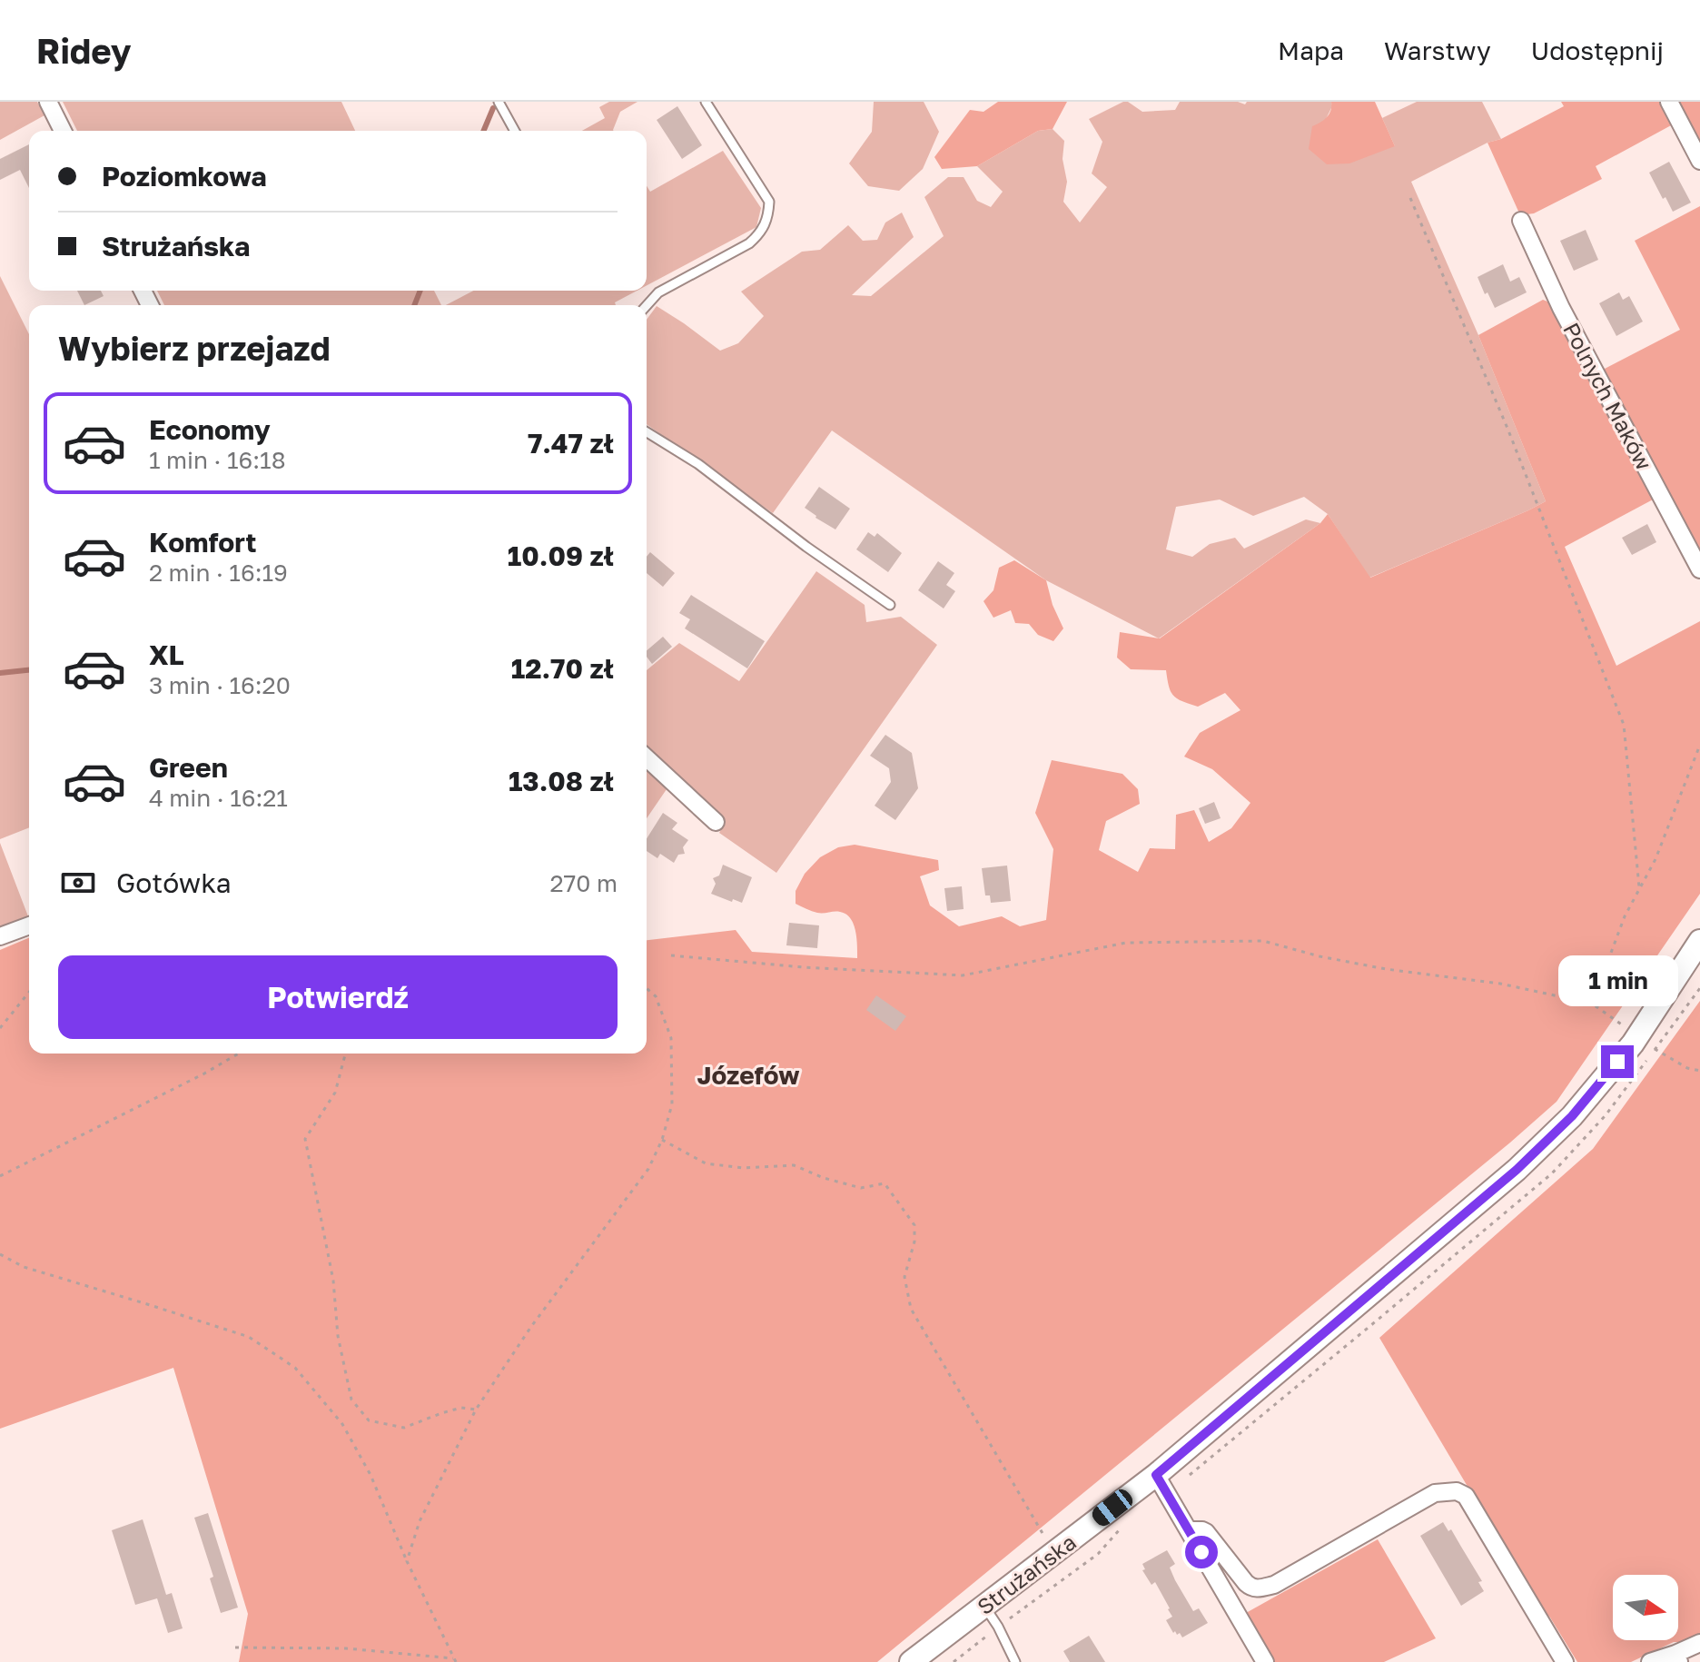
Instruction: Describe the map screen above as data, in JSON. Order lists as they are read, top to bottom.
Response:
{
  "streets": {
    "main road": ["Strużańska"],
    "street": ["Polnych Maków"]
  },
  "districts": ["Józefów"],
  "north": "right",
  "page": {
    "header": "Ridey",
    "nav": ["Mapa", "Warstwy", "Udostępnij"],
    "banner": ["Poziomkowa", "Strużańska"],
    "heading": "Wybierz przejazd",
    "list": [
      {
        "name": "Economy",
        "note": "1 min · 16:18",
        "value": "7.47 zł"
      },
      {
        "name": "Komfort",
        "note": "2 min · 16:19",
        "value": "10.09 zł"
      },
      {
        "name": "XL",
        "note": "3 min · 16:20",
        "value": "12.70 zł"
      },
      {
        "name": "Green",
        "note": "4 min · 16:21",
        "value": "13.08 zł"
      }
    ],
    "pay": ["Gotówka", "270 m"],
    "buttons": "Potwierdź",
    "bubble": "1 min"
  }
}
